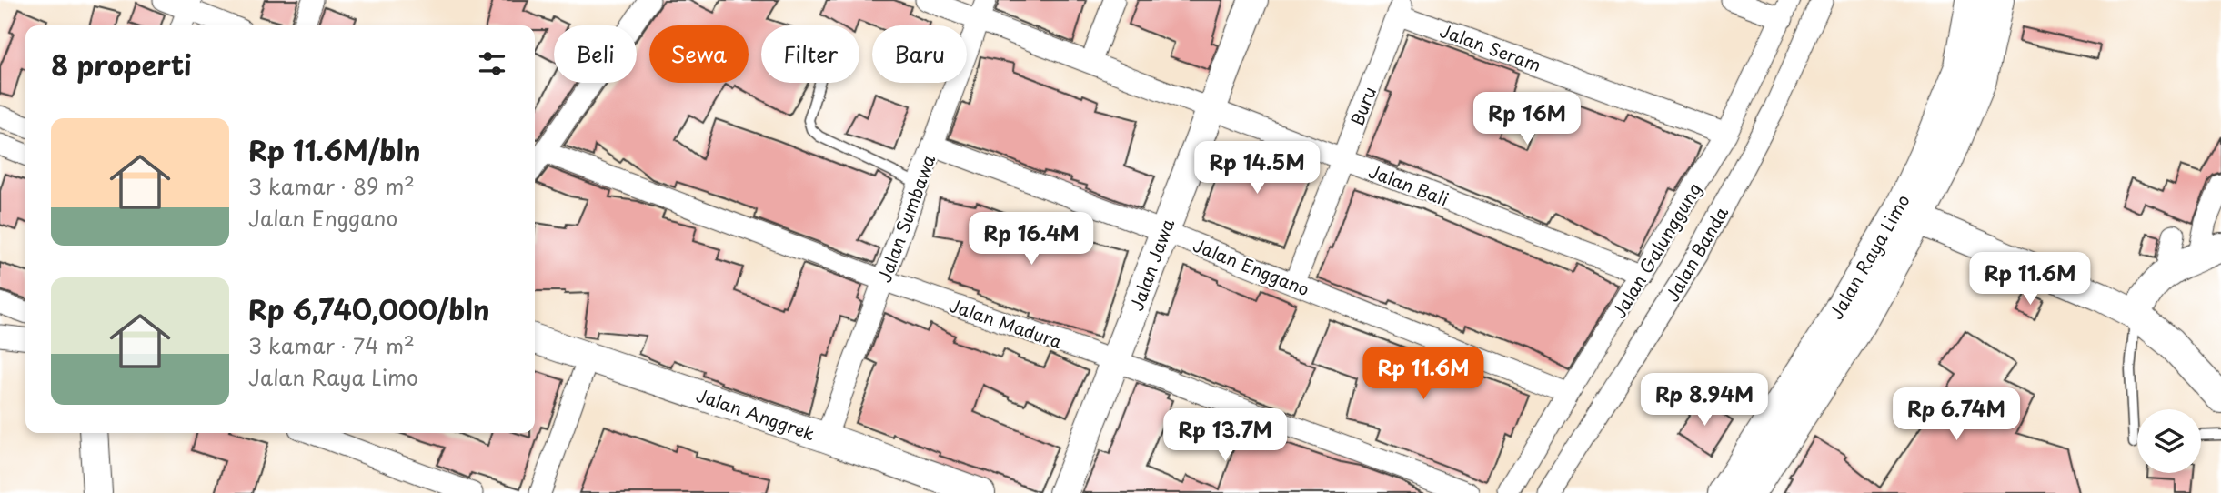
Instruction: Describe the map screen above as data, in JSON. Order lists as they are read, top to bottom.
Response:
{
  "streets": {
    "street": [
      "Jalan Seram",
      "Buru",
      "Jalan Bali",
      "Jalan Sumbawa",
      "Jalan Galunggung",
      "Jalan Banda",
      "Jalan Raya Limo",
      "Jalan Jawa",
      "Jalan Enggano",
      "Jalan Madura",
      "Jalan Anggrek"
    ]
  },
  "crossings": [
    ["Jalan Seram", "Buru"],
    ["Jalan Seram", "Jalan Galunggung"],
    ["Buru", "Jalan Bali"],
    ["Buru", "Jalan Enggano"],
    ["Jalan Bali", "Jalan Sumbawa"],
    ["Jalan Bali", "Jalan Galunggung"],
    ["Jalan Bali", "Jalan Jawa"],
    ["Jalan Sumbawa", "Jalan Enggano"],
    ["Jalan Sumbawa", "Jalan Madura"],
    ["Jalan Sumbawa", "Jalan Anggrek"],
    ["Jalan Galunggung", "Jalan Enggano"],
    ["Jalan Jawa", "Jalan Enggano"],
    ["Jalan Jawa", "Jalan Madura"]
  ],
  "page": {
    "chip": [
      "Beli",
      "Sewa",
      "Filter",
      "Baru"
    ],
    "heading": "8 properti",
    "price": [
      "Rp 16M",
      "Rp 14.5M",
      "Rp 16.4M",
      "Rp 11.6M",
      "Rp 11.6M",
      "Rp 8.94M",
      "Rp 6.74M",
      "Rp 13.7M"
    ],
    "list": [
      {
        "name": "Rp 11.6M/bln",
        "note": "3 kamar · 89 m² · Jalan Enggano"
      },
      {
        "name": "Rp 6,740,000/bln",
        "note": "3 kamar · 74 m² · Jalan Raya Limo"
      }
    ]
  }
}
